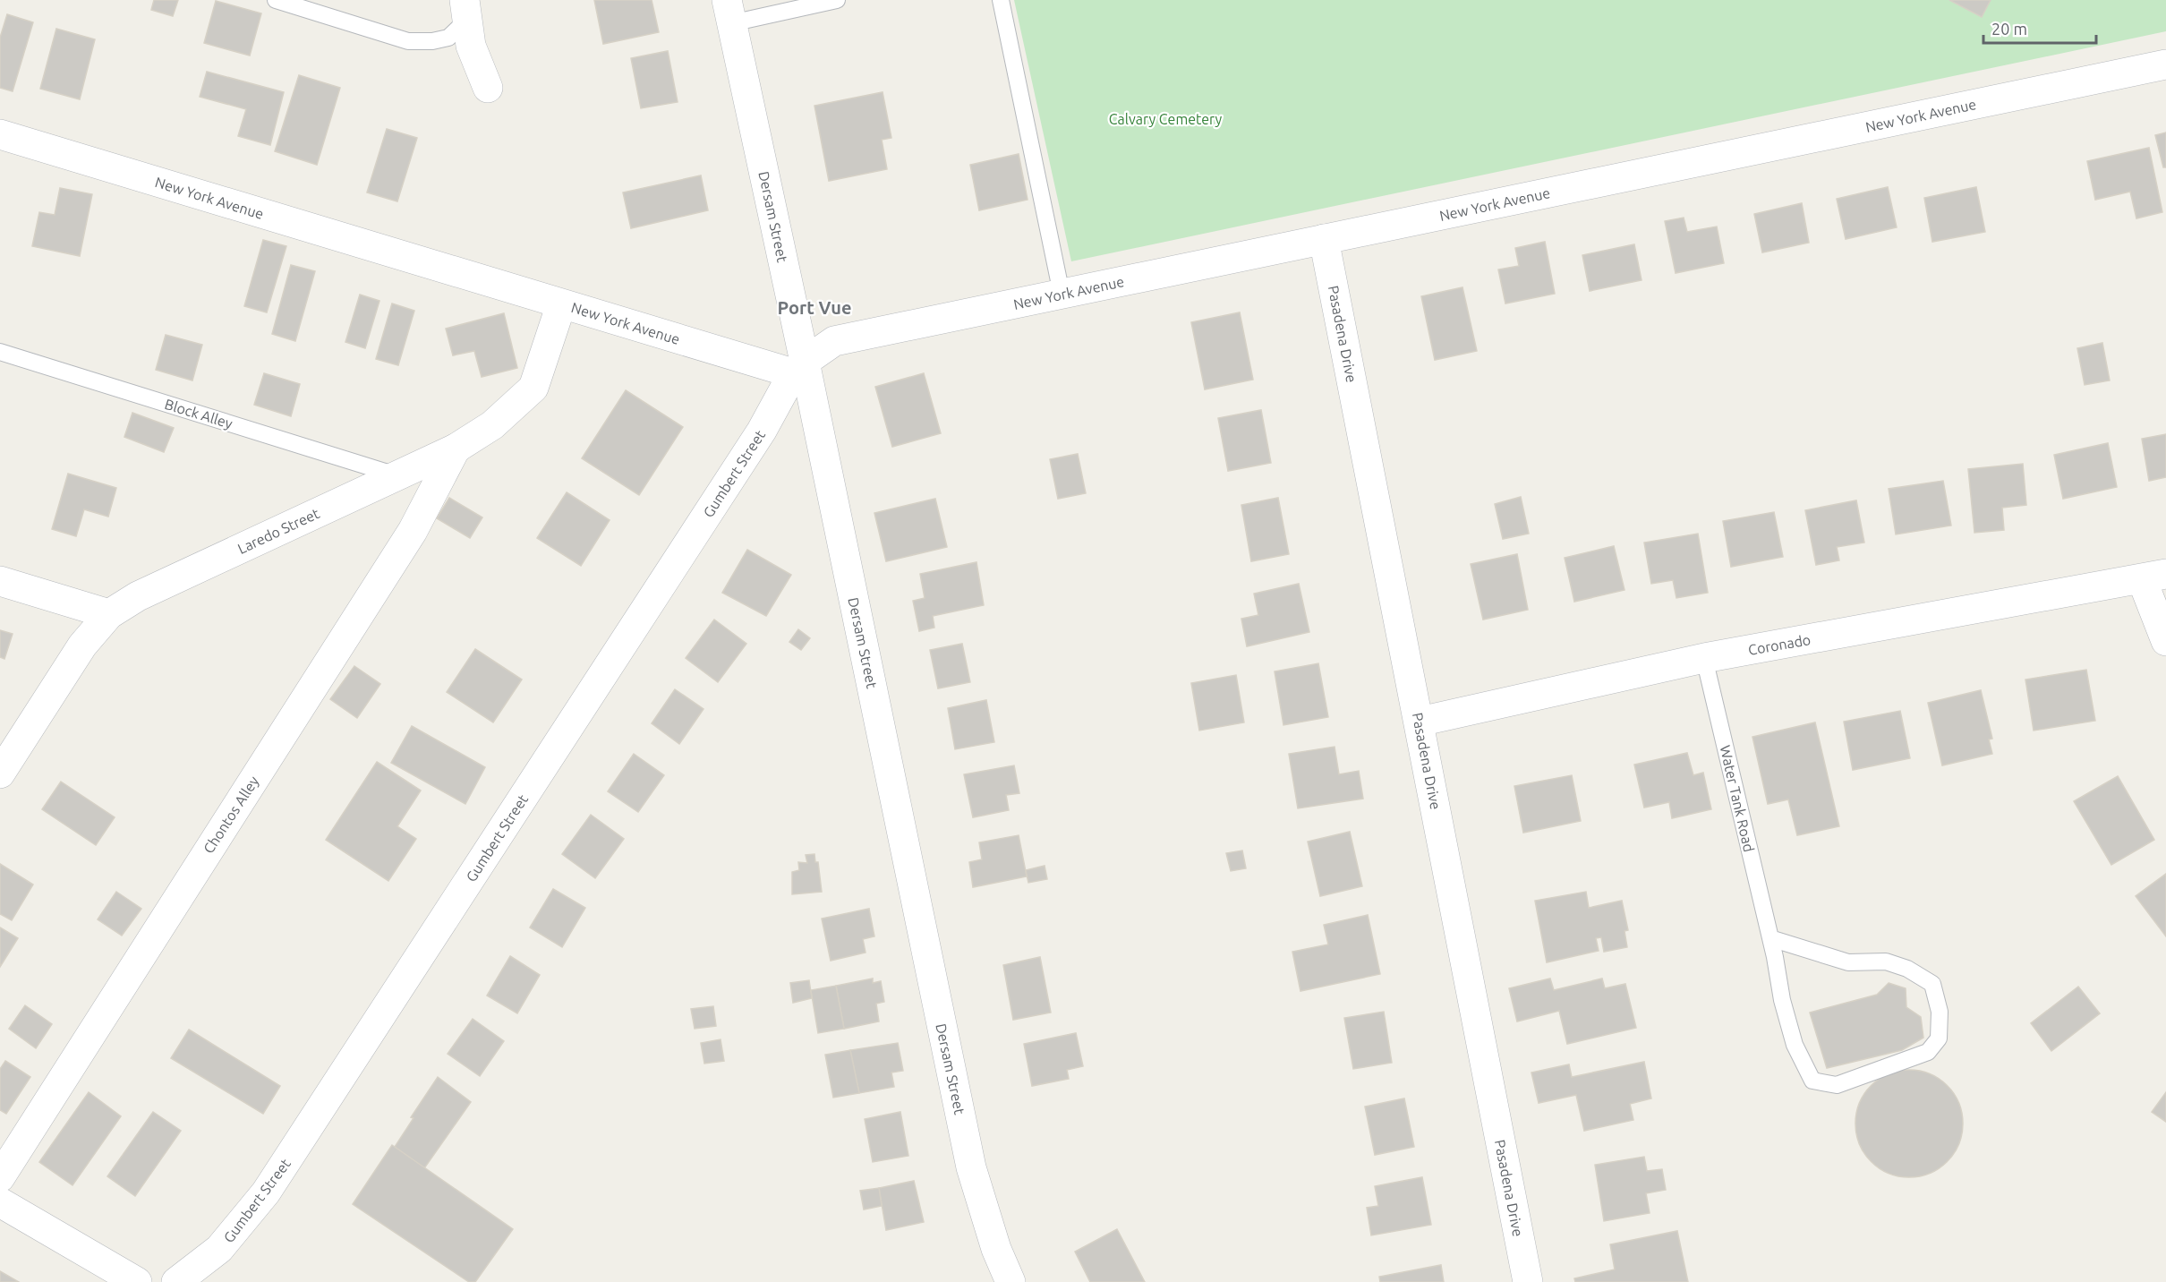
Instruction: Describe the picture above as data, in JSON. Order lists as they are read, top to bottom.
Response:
{
  "streets": {
    "street": [
      "New York Avenue",
      "Dersam Street",
      "Pasadena Drive",
      "Gumbert Street",
      "Laredo Street",
      "Coronado",
      "Chontos Alley"
    ],
    "lane": ["Block Alley", "Water Tank Road"]
  },
  "crossings": [
    ["New York Avenue", "Dersam Street"],
    ["New York Avenue", "Pasadena Drive"],
    ["New York Avenue", "Gumbert Street"],
    ["New York Avenue", "Laredo Street"],
    ["Dersam Street", "Gumbert Street"],
    ["Pasadena Drive", "Coronado"],
    ["Block Alley", "Laredo Street"],
    ["Laredo Street", "Chontos Alley"],
    ["Coronado", "Water Tank Road"]
  ],
  "districts": ["Port Vue"],
  "parks": ["Calvary Cemetery"],
  "scale_bar": "20 m"
}
